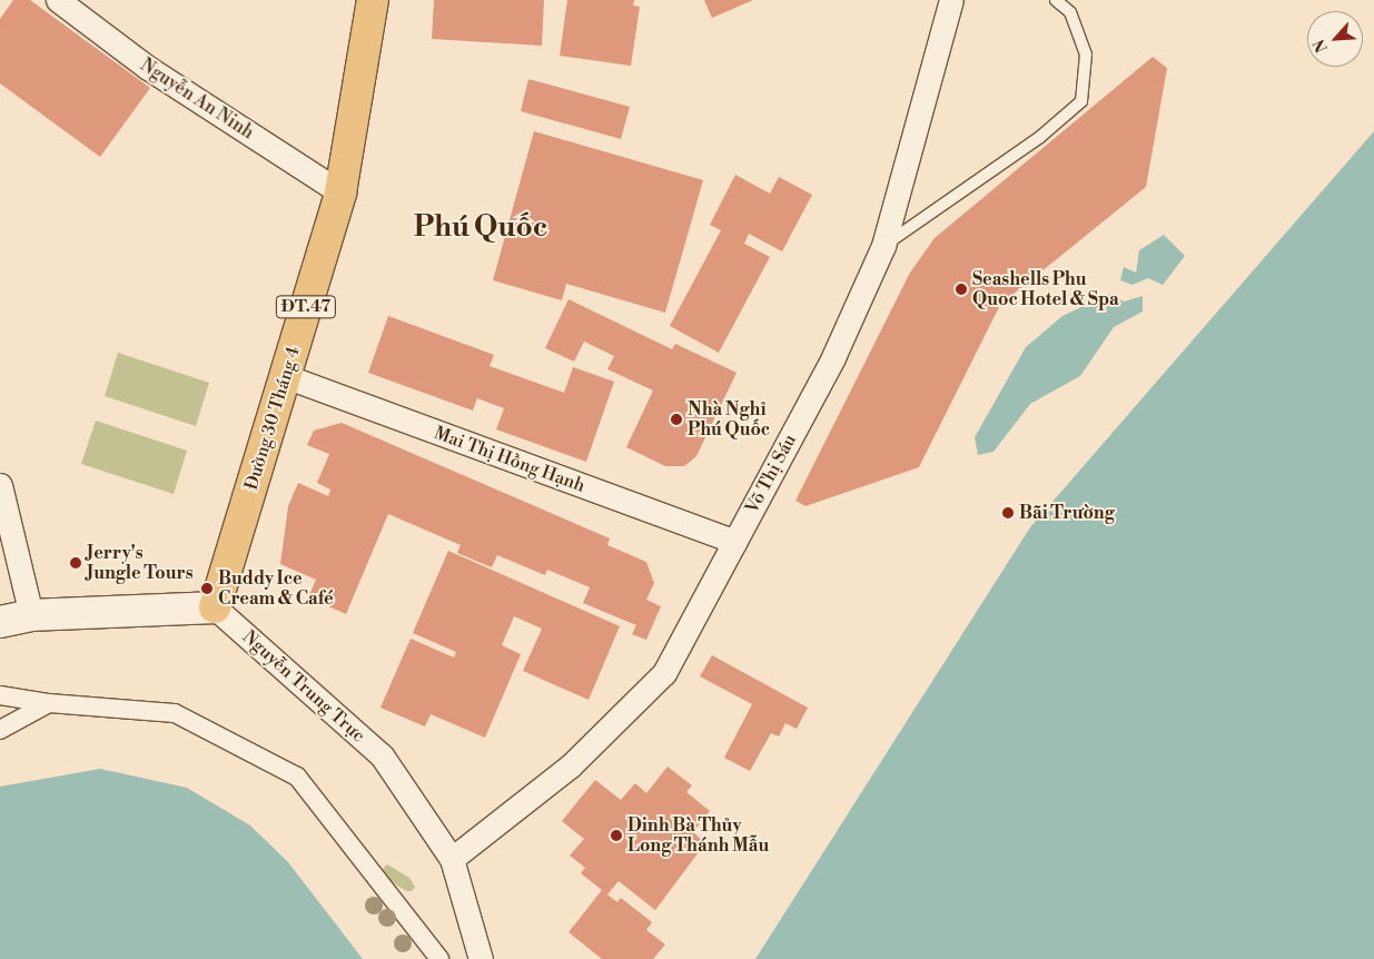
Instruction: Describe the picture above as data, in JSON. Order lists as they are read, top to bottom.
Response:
{
  "streets": {
    "main road": ["ĐT.47", "Đường 30 Tháng 4"],
    "street": [
      "Nguyễn An Ninh",
      "Mai Thị Hồng Hạnh",
      "Võ Thị Sáu",
      "Nguyễn Trung Trực"
    ]
  },
  "crossings": [
    ["Nguyễn An Ninh", "Đường 30 Tháng 4"],
    ["Đường 30 Tháng 4", "Mai Thị Hồng Hạnh"],
    ["Đường 30 Tháng 4", "Nguyễn Trung Trực"],
    ["Mai Thị Hồng Hạnh", "Võ Thị Sáu"],
    ["Võ Thị Sáu", "Nguyễn Trung Trực"]
  ],
  "districts": ["Phú Quốc"],
  "places": [
    "Seashells Phu Quoc Hotel & Spa",
    "Nhà Nghỉ Phú Quốc",
    "Bãi Trường",
    "Jerry's Jungle Tours",
    "Buddy Ice Cream & Café",
    "Dinh Bà Thủy Long Thánh Mẫu"
  ],
  "north": "bottom left"
}
